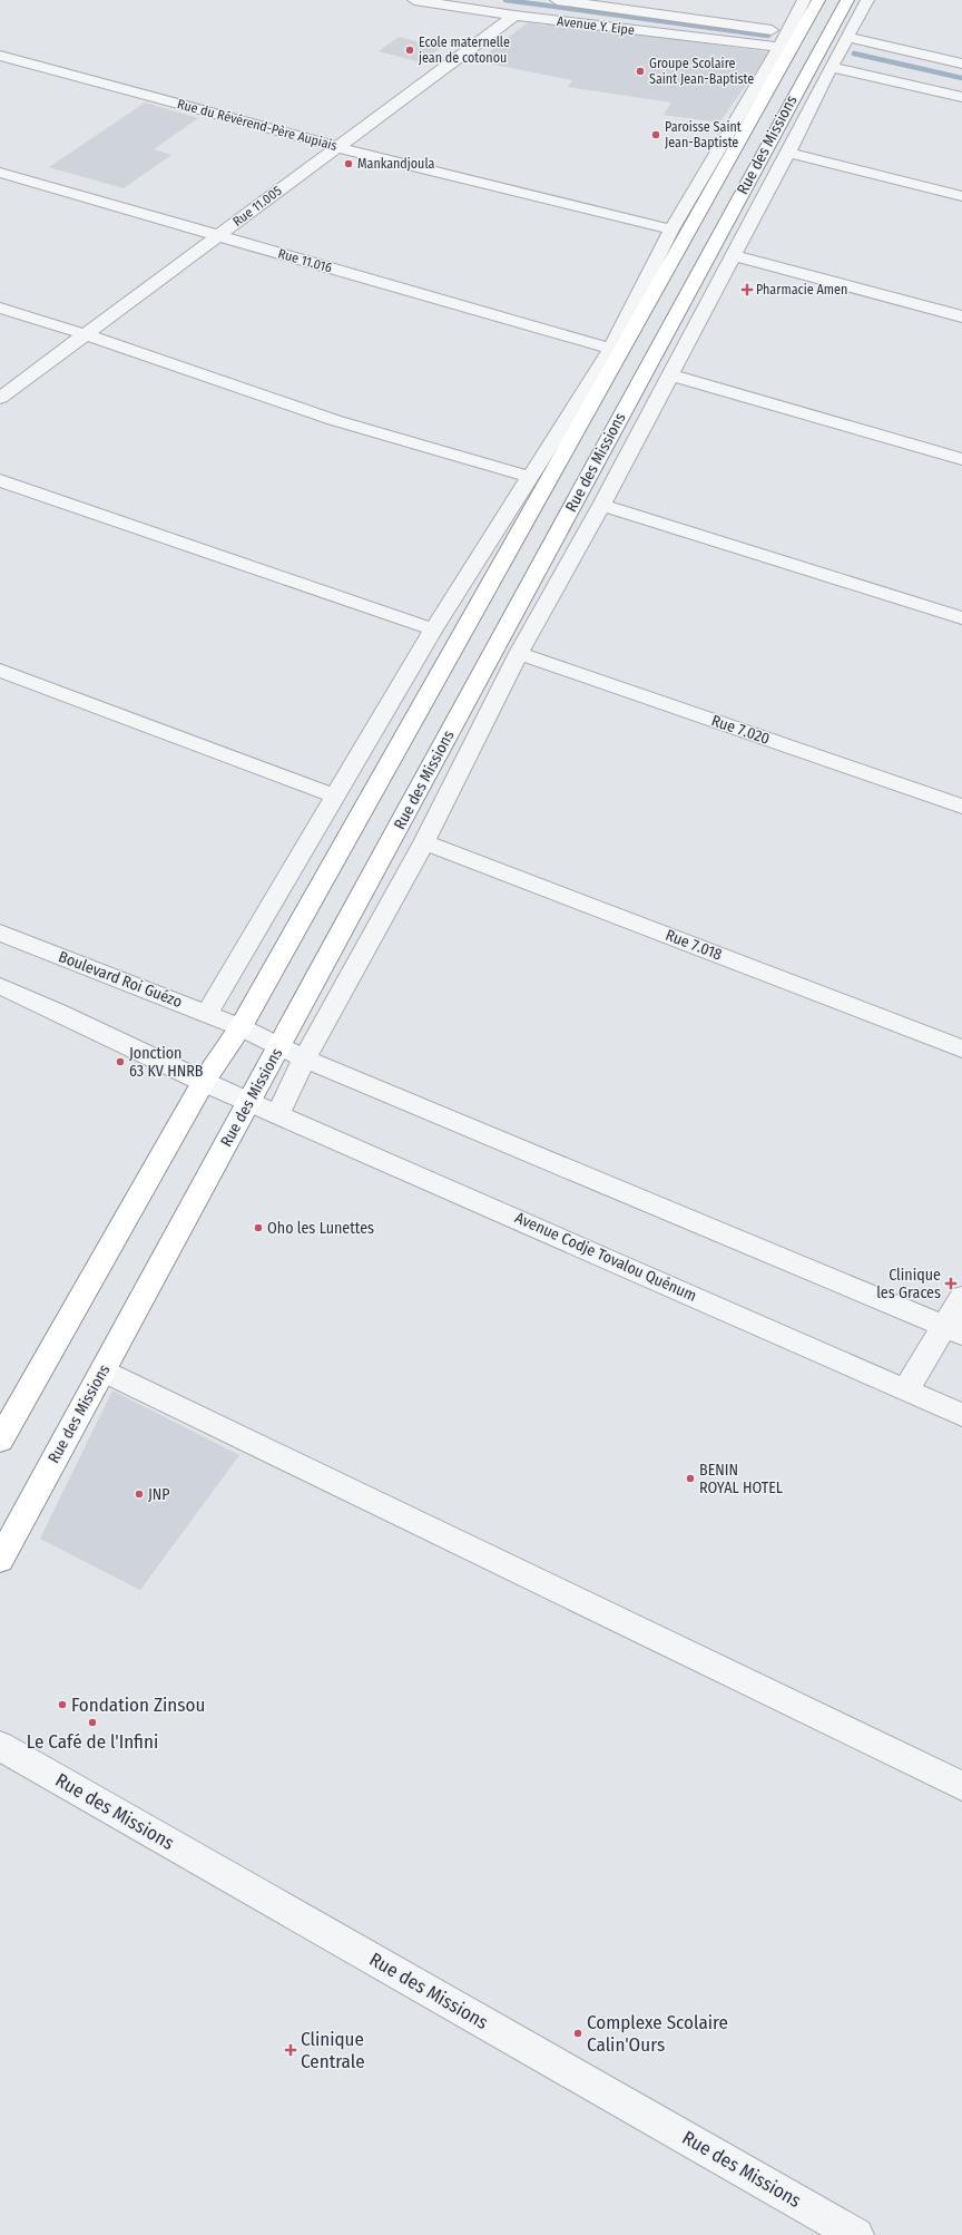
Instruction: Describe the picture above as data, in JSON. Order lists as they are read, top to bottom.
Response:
{
  "streets": {
    "highway": ["Rue des Missions"],
    "street": [
      "Avenue Y. Eipe",
      "Rue du Révérend-Père Aupiais",
      "Rue 11.005",
      "Rue 11.016",
      "Rue 7.020",
      "Rue 7.018",
      "Boulevard Roi Guézo",
      "Avenue Codje Tovalou Quénum"
    ]
  },
  "crossings": [
    ["Avenue Y. Eipe", "Rue 11.005"],
    ["Rue du Révérend-Père Aupiais", "Rue 11.005"],
    ["Rue des Missions", "Boulevard Roi Guézo"],
    ["Rue des Missions", "Avenue Codje Tovalou Quénum"],
    ["Rue 11.005", "Rue 11.016"]
  ],
  "places": {
    "other": [
      "Ecole maternelle jean de cotonou",
      "Groupe Scolaire Saint Jean-Baptiste",
      "Paroisse Saint Jean-Baptiste",
      "Mankandjoula",
      "Jonction 63 KV HNRB",
      "Oho les Lunettes",
      "BENIN ROYAL HOTEL",
      "JNP",
      "Fondation Zinsou",
      "Le Café de l'Infini",
      "Complexe Scolaire Calin'Ours"
    ],
    "health": ["Pharmacie Amen", "Clinique les Graces", "Clinique Centrale"]
  }
}
